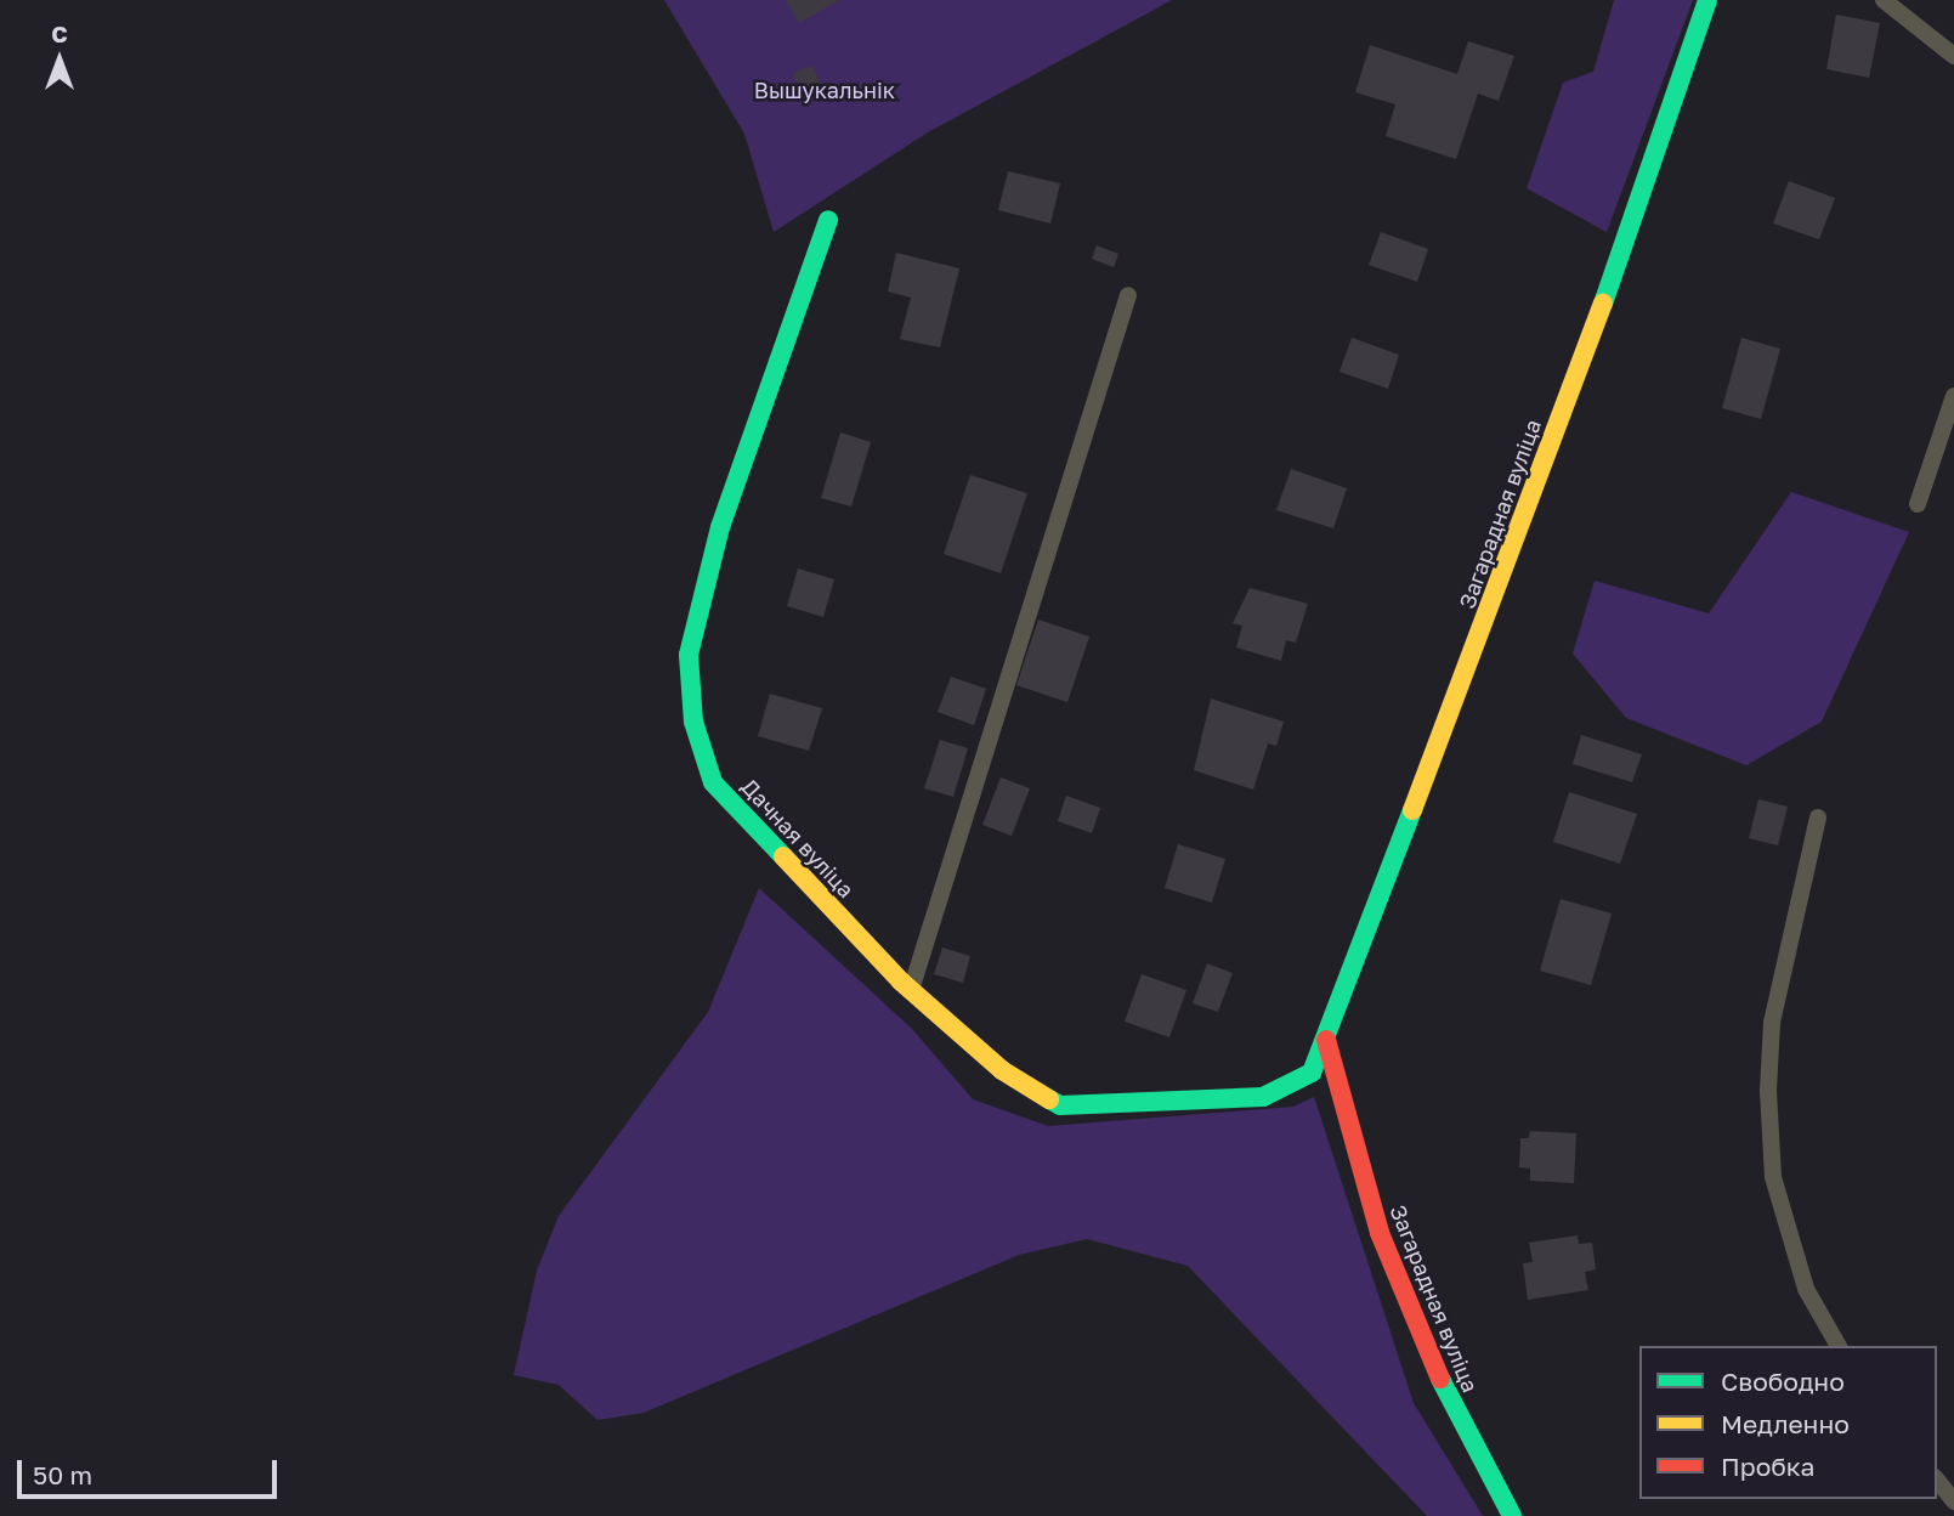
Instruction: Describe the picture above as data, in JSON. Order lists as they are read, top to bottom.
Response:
{
  "streets": {
    "street": ["Загарадная вуліца", "Дачная вуліца"]
  },
  "crossings": [
    ["Загарадная вуліца", "Дачная вуліца"]
  ],
  "parks": ["Вышукальнік"],
  "legend": ["Свободно", "Медленно", "Пробка"],
  "scale_bar": "50 m",
  "north": "top"
}
